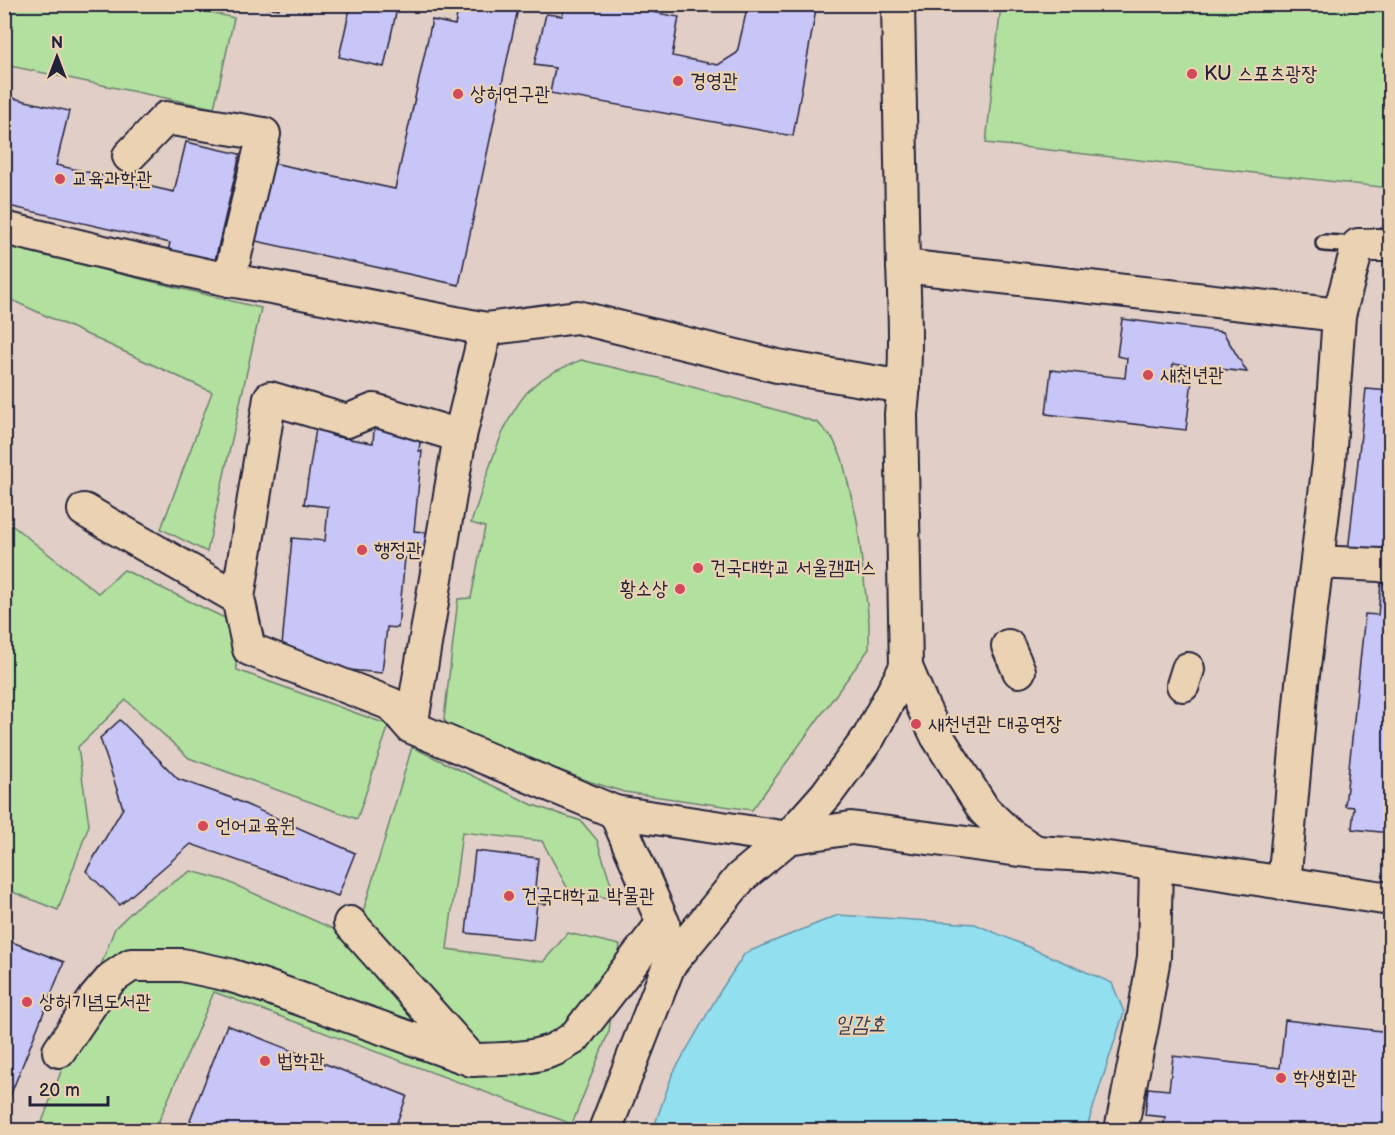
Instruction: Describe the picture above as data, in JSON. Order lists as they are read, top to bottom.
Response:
{
  "water": ["일감호"],
  "places": [
    "KU 스포츠광장",
    "경영관",
    "상허연구관",
    "교육과학관",
    "새천년관",
    "행정관",
    "건국대학교 서울캠퍼스",
    "황소상",
    "새천년관 대공연장",
    "언어교육원",
    "건국대학교 박물관",
    "상허기념도서관",
    "법학관",
    "학생회관"
  ],
  "scale_bar": "20 m",
  "north": "top"
}
